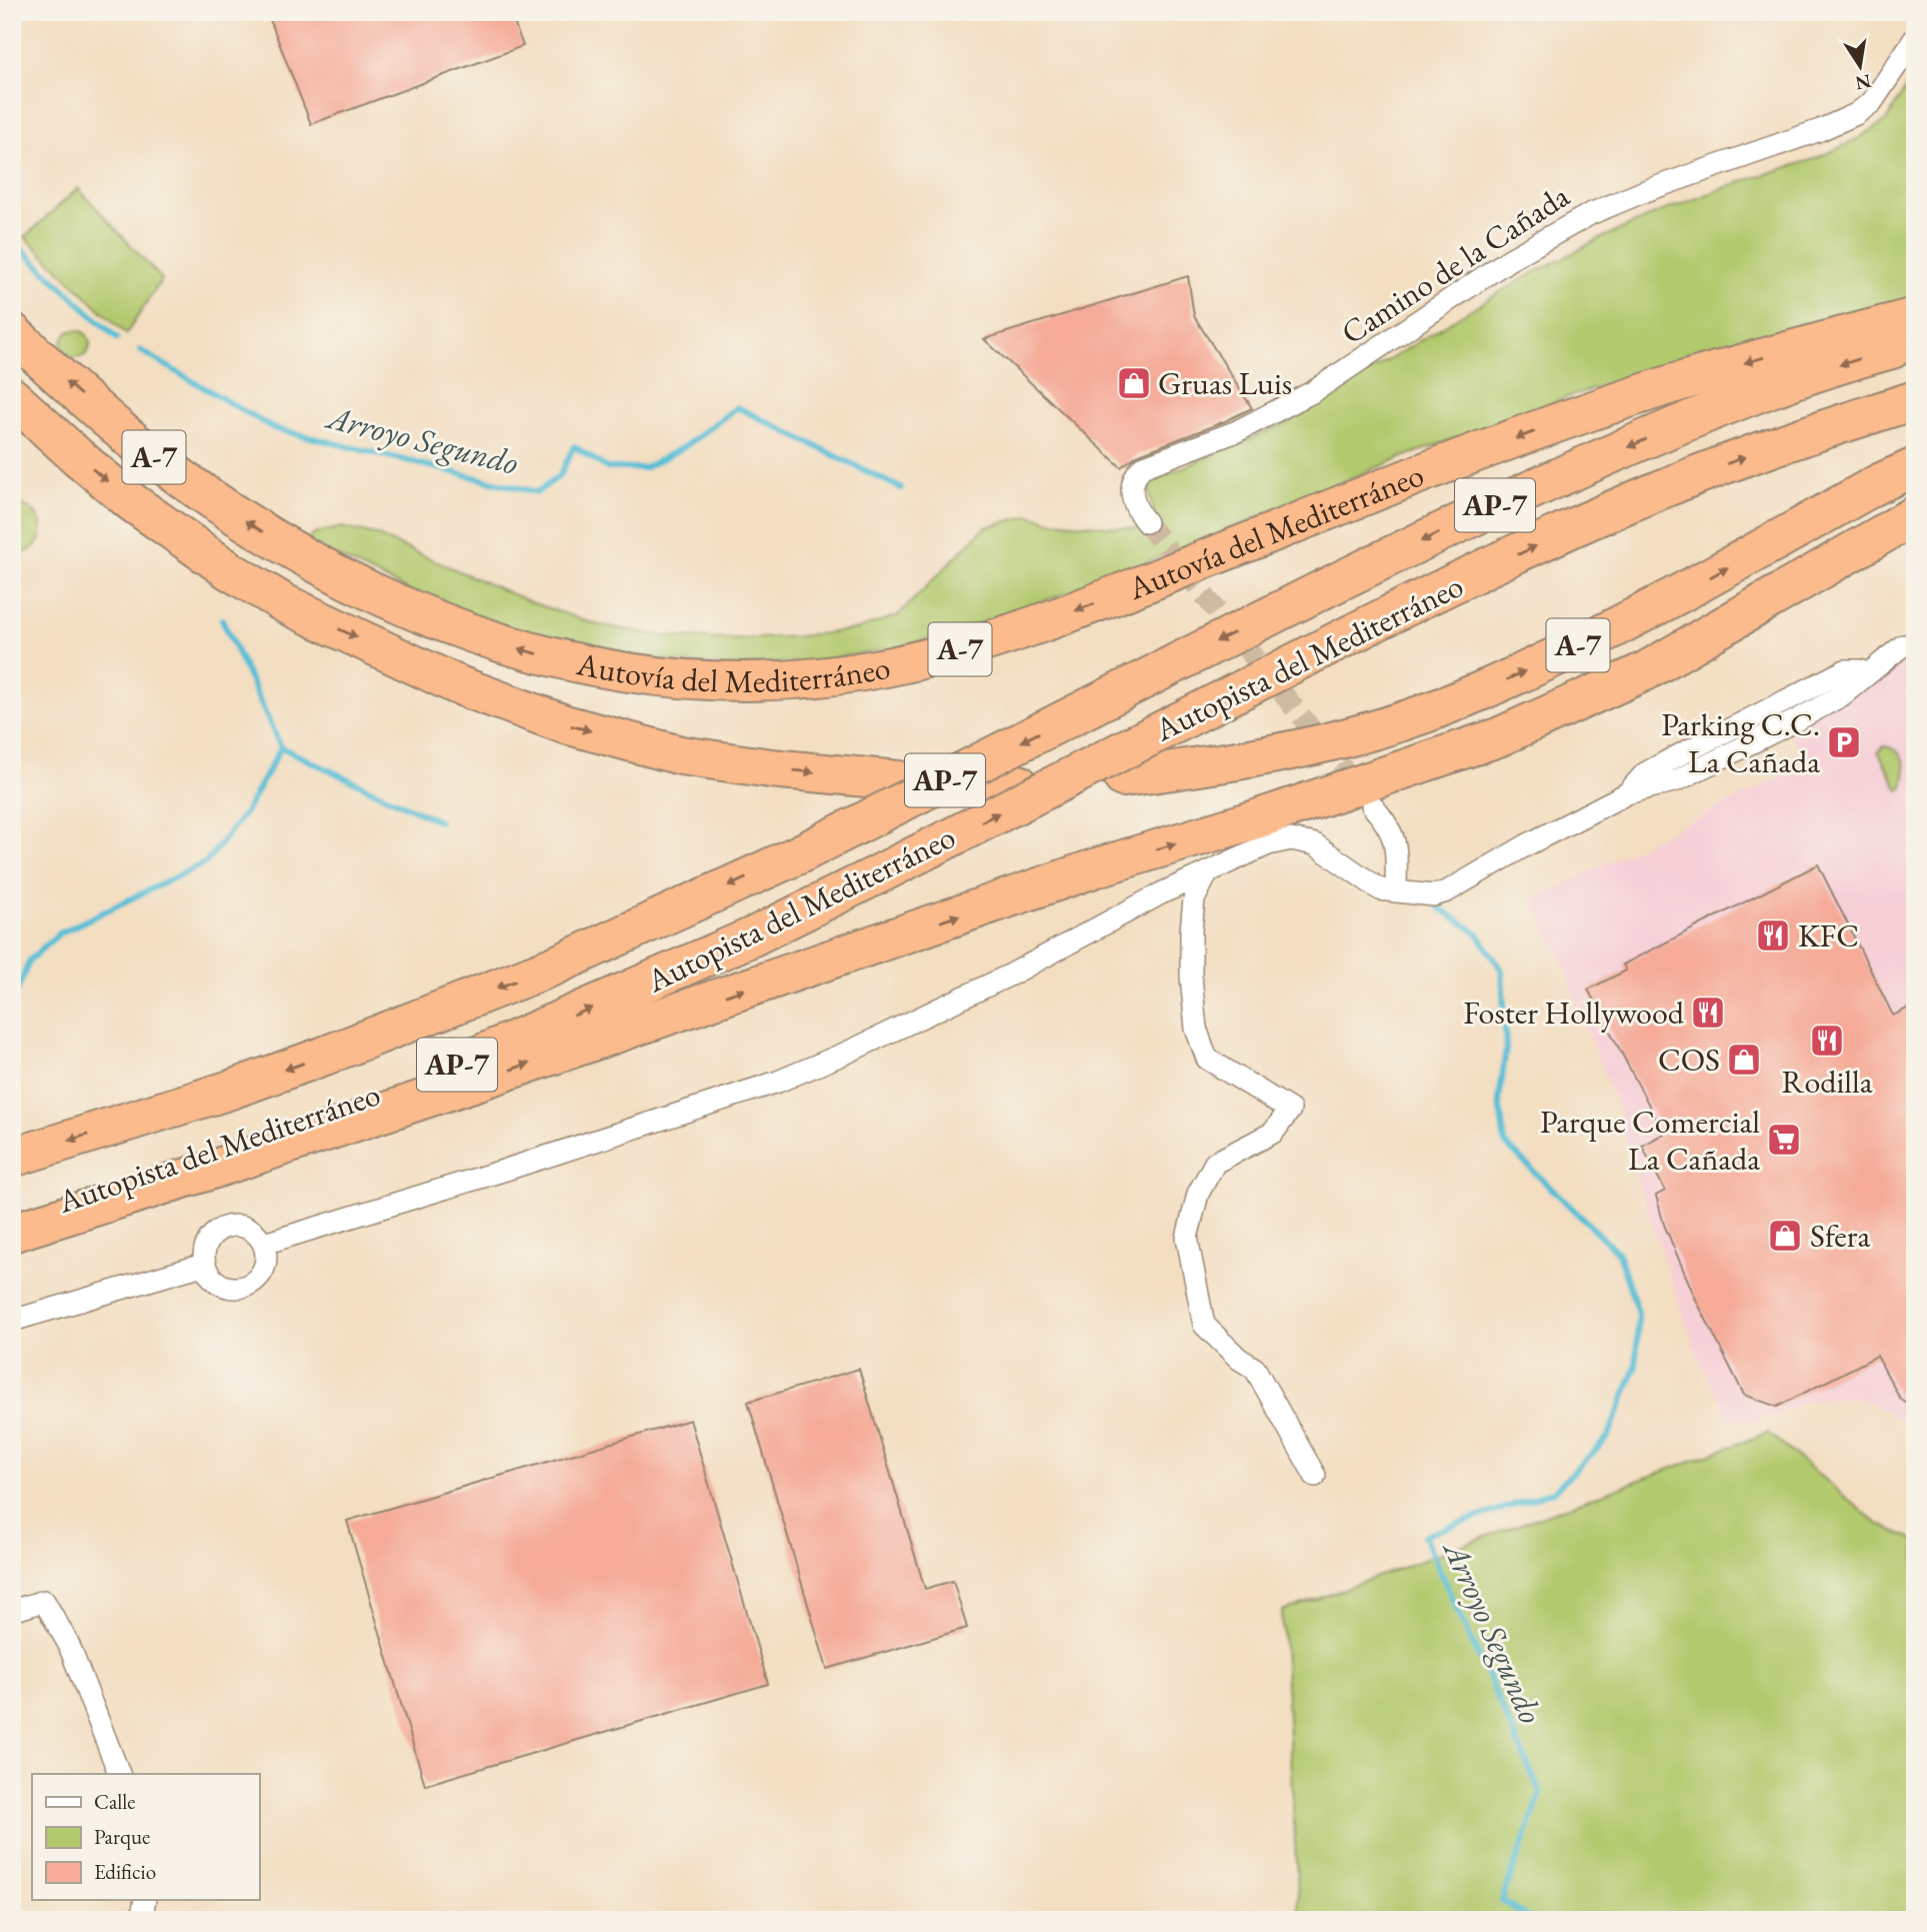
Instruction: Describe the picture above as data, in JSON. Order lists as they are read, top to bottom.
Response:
{
  "streets": {
    "highway": [
      "A-7",
      "AP-7",
      "Autovía del Mediterráneo",
      "Autopista del Mediterráneo"
    ],
    "street": ["Camino de la Cañada"]
  },
  "water": ["Arroyo Segundo"],
  "places": {
    "shop": ["Gruas Luis", "COS", "Sfera"],
    "parking": ["Parking C.C. La Cañada"],
    "restaurant": ["KFC", "Foster Hollywood", "Rodilla"],
    "supermarket": ["Parque Comercial La Cañada"]
  },
  "legend": ["Calle", "Parque", "Edificio"],
  "north": "bottom"
}
